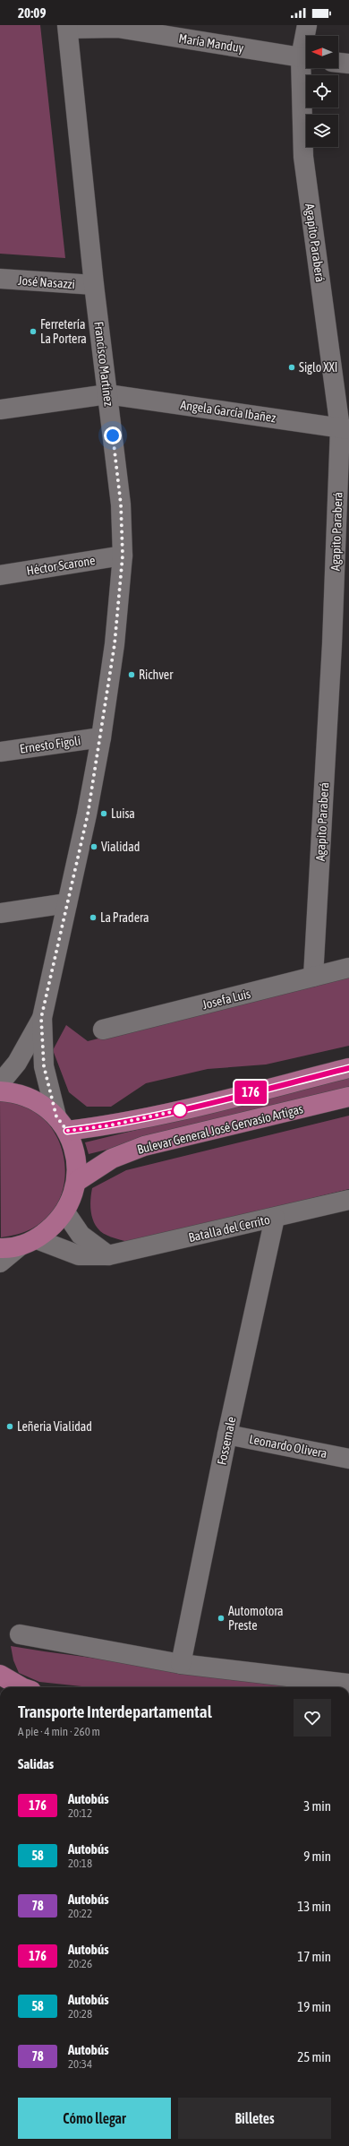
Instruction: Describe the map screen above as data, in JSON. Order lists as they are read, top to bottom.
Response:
{
  "streets": {
    "main road": ["Bulevar General José Gervasio Artigas"],
    "street": [
      "María Manduy",
      "Agapito Paraberá",
      "José Nasazzi",
      "Francisco Martínez",
      "Angela García Ibañez",
      "Héctor Scarone",
      "Ernesto Figoli",
      "Josefa Luis",
      "Batalla del Cerrito",
      "Fossemale",
      "Leonardo Olivera"
    ]
  },
  "crossings": [
    ["María Manduy", "Francisco Martínez"],
    ["Agapito Paraberá", "Angela García Ibañez"],
    ["Agapito Paraberá", "Josefa Luis"],
    ["José Nasazzi", "Francisco Martínez"],
    ["Francisco Martínez", "Angela García Ibañez"],
    ["Francisco Martínez", "Héctor Scarone"],
    ["Francisco Martínez", "Ernesto Figoli"],
    ["Batalla del Cerrito", "Fossemale"],
    ["Fossemale", "Leonardo Olivera"]
  ],
  "places": [
    "Ferretería La Portera",
    "Siglo XXI",
    "Richver",
    "Luisa",
    "Vialidad",
    "La Pradera",
    "Leñeria Vialidad",
    "Automotora Preste"
  ],
  "lines": ["bus line 176"],
  "north": "left",
  "page": {
    "status": "20:09",
    "on_map": "176",
    "heading": [
      ["Transporte Interdepartamental", "A pie · 4 min · 260 m"],
      "Salidas"
    ],
    "list": [
      {
        "mark": "176",
        "name": "Autobús",
        "note": "20:12",
        "value": "3 min"
      },
      {
        "mark": "58",
        "name": "Autobús",
        "note": "20:18",
        "value": "9 min"
      },
      {
        "mark": "78",
        "name": "Autobús",
        "note": "20:22",
        "value": "13 min"
      },
      {
        "mark": "176",
        "name": "Autobús",
        "note": "20:26",
        "value": "17 min"
      },
      {
        "mark": "58",
        "name": "Autobús",
        "note": "20:28",
        "value": "19 min"
      },
      {
        "mark": "78",
        "name": "Autobús",
        "note": "20:34",
        "value": "25 min"
      }
    ],
    "buttons": ["Cómo llegar", "Billetes"]
  }
}
